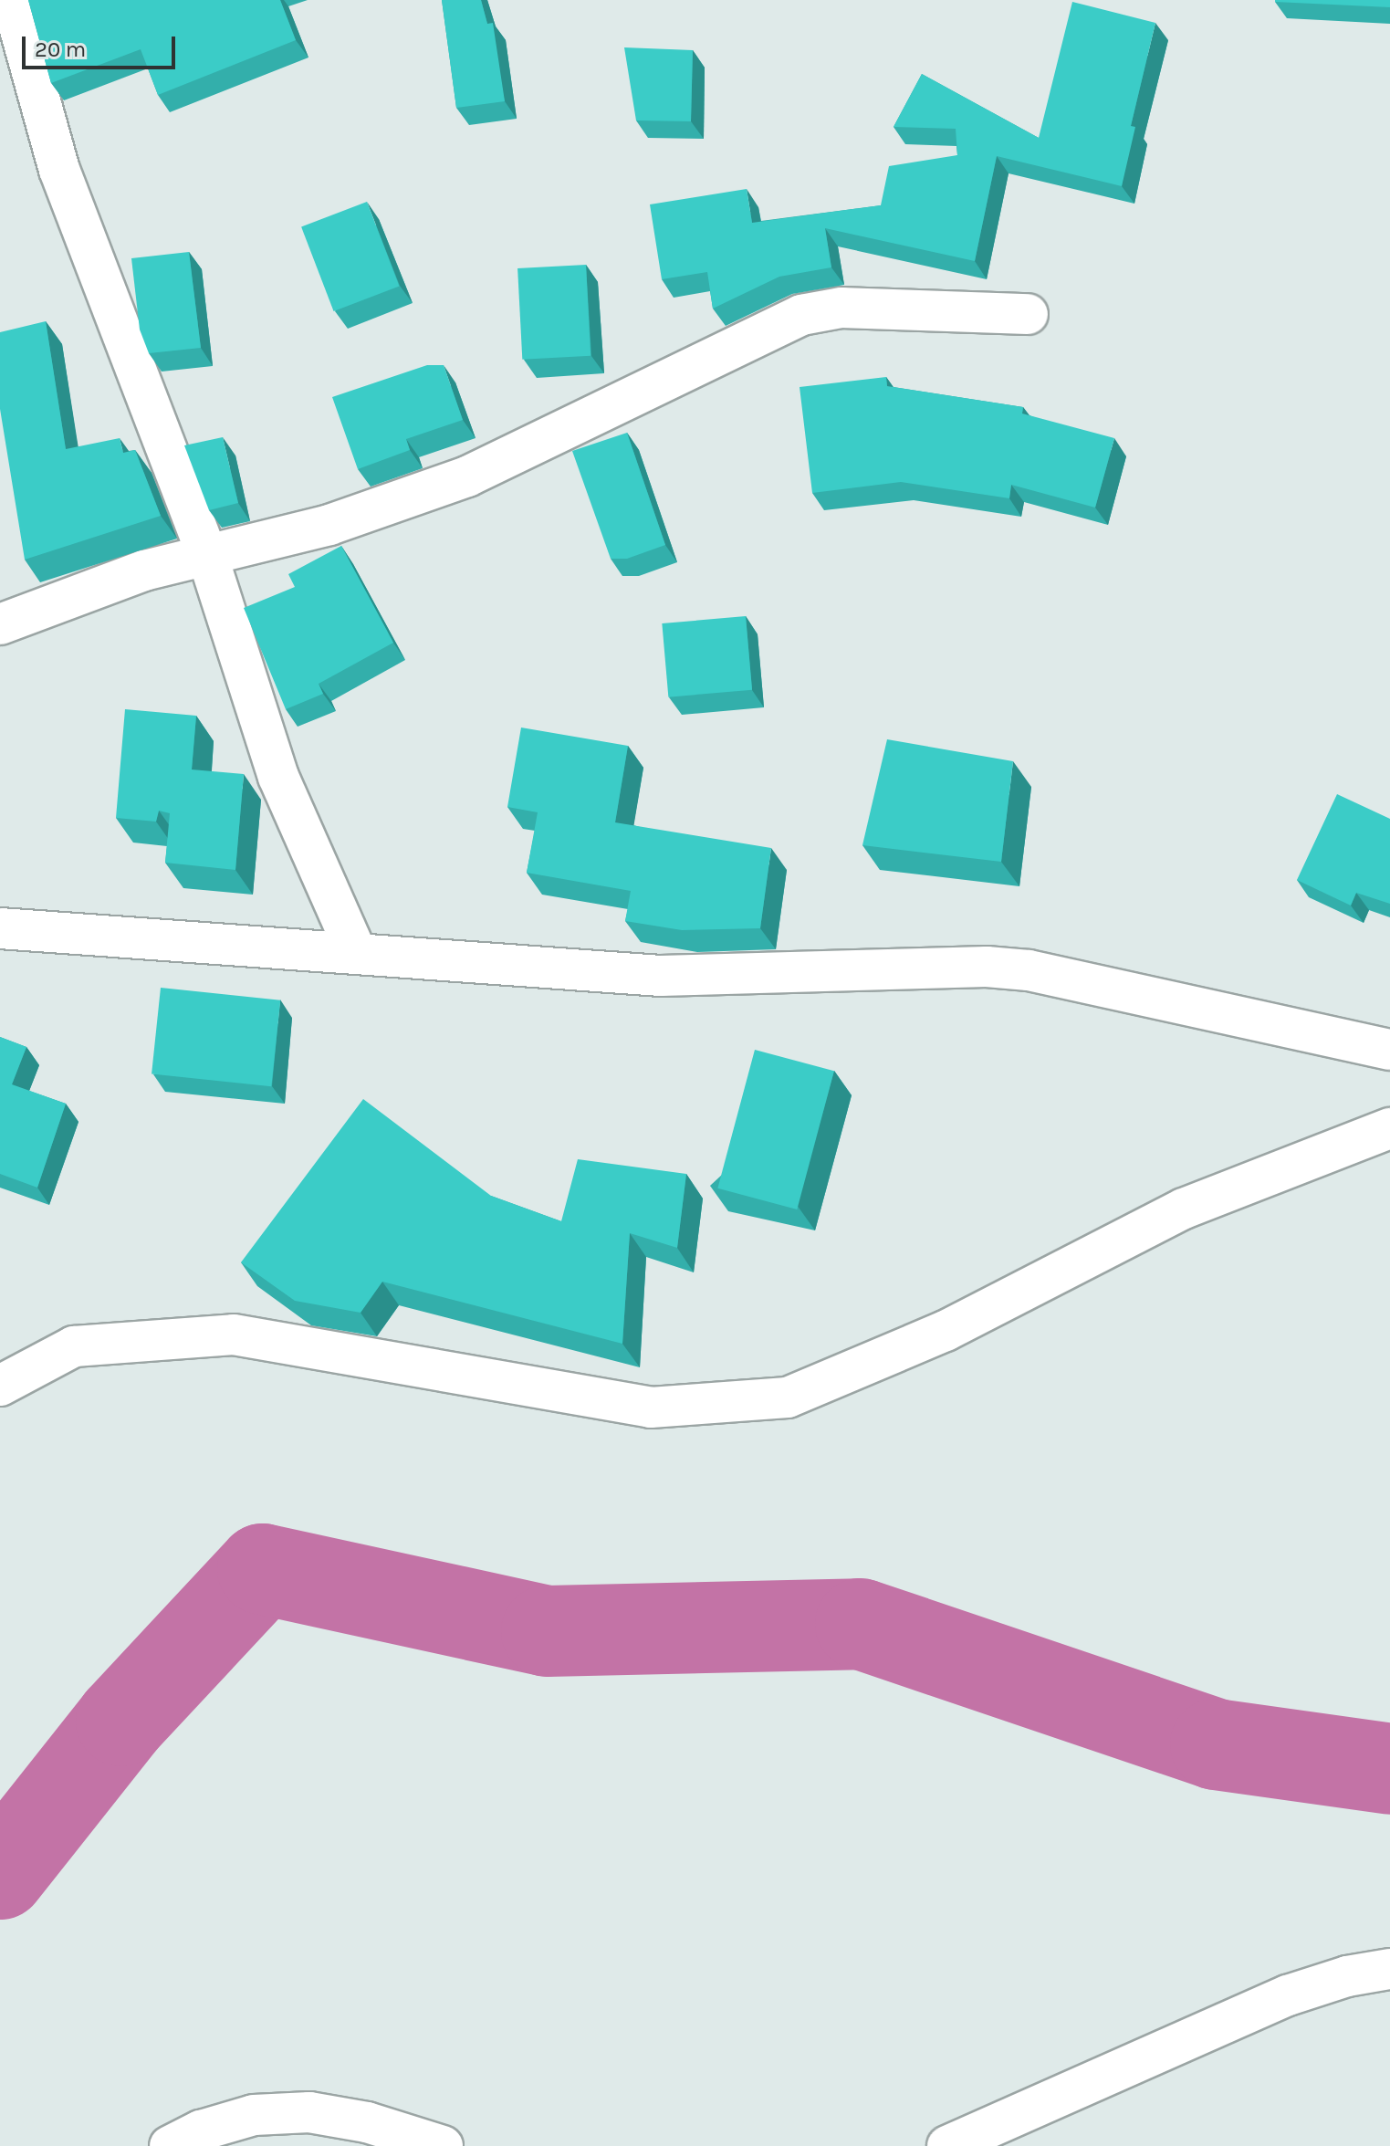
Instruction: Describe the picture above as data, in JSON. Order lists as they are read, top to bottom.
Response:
{
  "scale_bar": "20 m"
}
